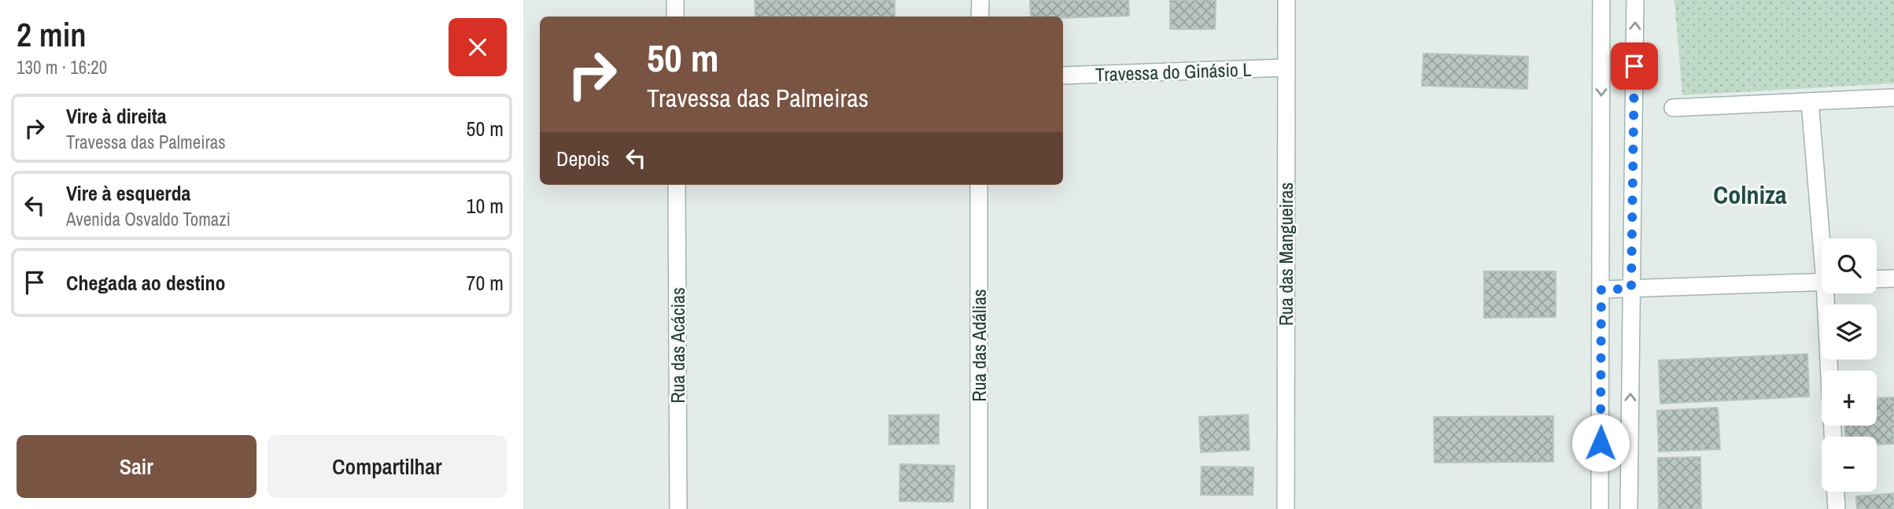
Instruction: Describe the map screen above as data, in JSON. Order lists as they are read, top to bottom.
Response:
{
  "streets": {
    "street": [
      "Travessa do Ginásio L",
      "Rua das Mangueiras",
      "Rua das Acácias",
      "Rua das Adálias"
    ]
  },
  "crossings": [
    ["Travessa do Ginásio L", "Rua das Mangueiras"]
  ],
  "districts": ["Colniza"],
  "page": {
    "heading": ["2 min", "130 m · 16:20"],
    "turn": ["50 m", "Travessa das Palmeiras"],
    "list": [
      {
        "name": "Vire à direita",
        "note": "Travessa das Palmeiras",
        "value": "50 m"
      },
      {
        "name": "Vire à esquerda",
        "note": "Avenida Osvaldo Tomazi",
        "value": "10 m"
      },
      {
        "name": "Chegada ao destino",
        "value": "70 m"
      }
    ],
    "then": "Depois",
    "map_buttons": ["+", "−"],
    "buttons": ["Sair", "Compartilhar"]
  }
}
